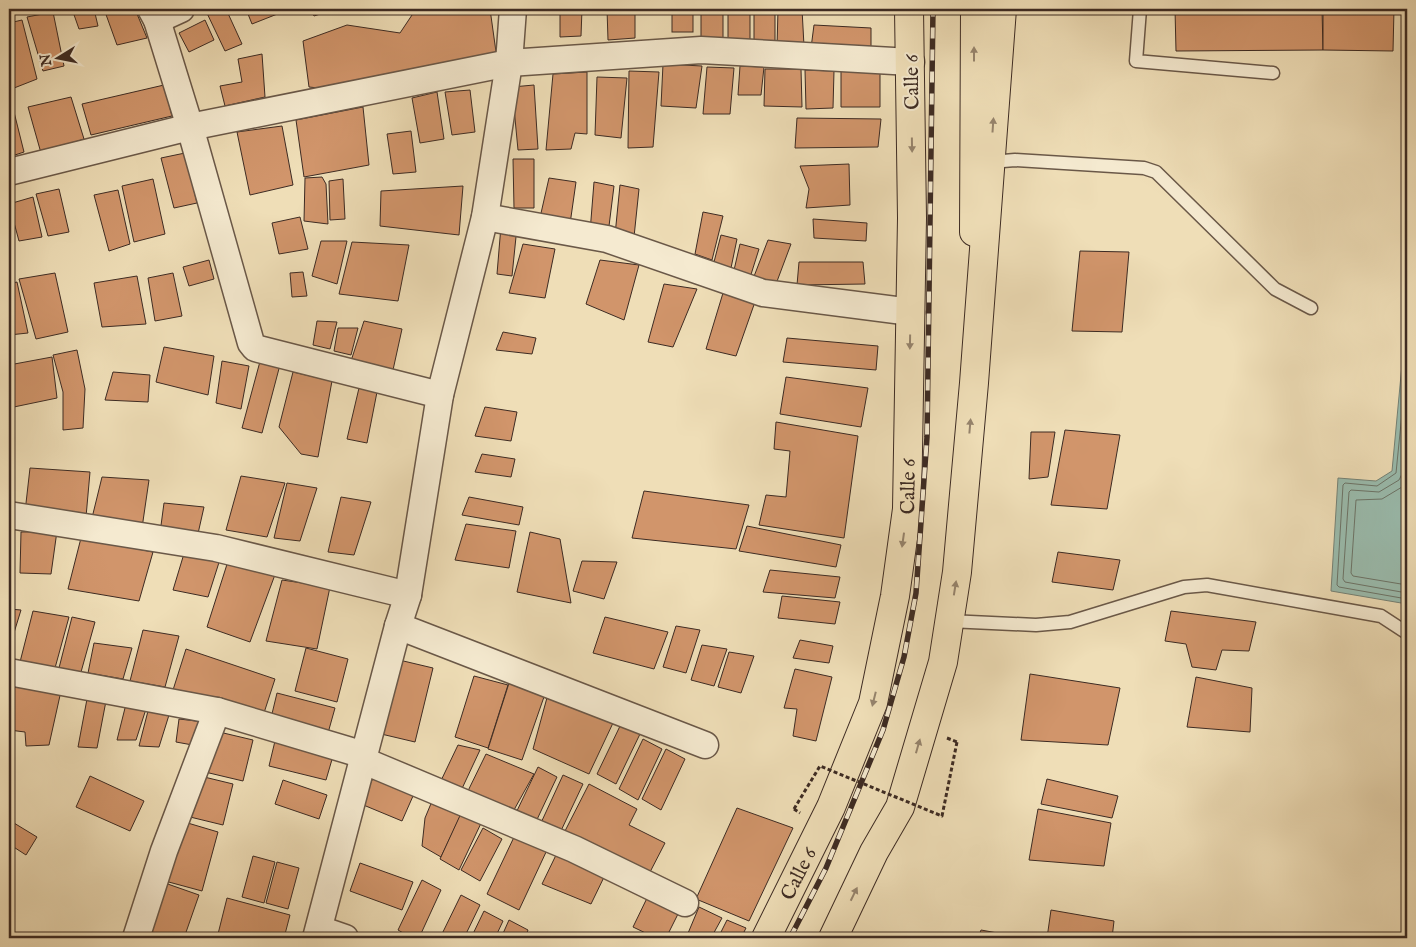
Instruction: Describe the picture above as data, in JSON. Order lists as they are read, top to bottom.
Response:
{
  "streets": {
    "main road": ["Calle 6"]
  },
  "north": "left"
}
